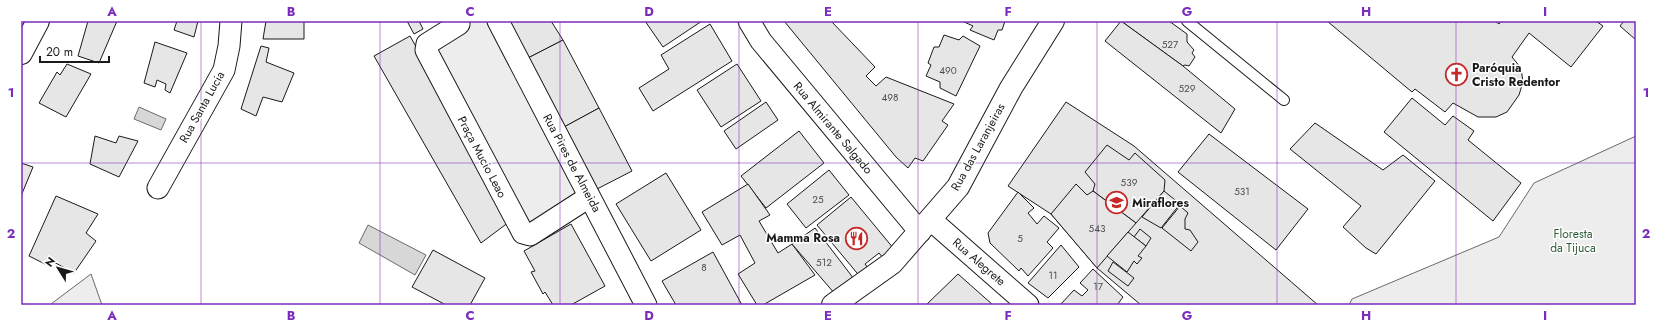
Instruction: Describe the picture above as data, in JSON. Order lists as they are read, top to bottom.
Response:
{
  "streets": {
    "main road": ["Rua das Laranjeiras"],
    "street": [
      "Rua Santa Lucia",
      "Rua Almirante Salgado",
      "Praça Mucio Leao",
      "Rua Pires de Almeida",
      "Rua Alegrete"
    ]
  },
  "crossings": [
    ["Rua Almirante Salgado", "Rua das Laranjeiras"],
    ["Rua Almirante Salgado", "Rua Alegrete"],
    ["Rua das Laranjeiras", "Rua Alegrete"],
    ["Praça Mucio Leao", "Rua Pires de Almeida"]
  ],
  "parks": ["Floresta da Tijuca"],
  "places": {
    "church": ["Paróquia Cristo Redentor"],
    "school or university": ["Miraflores"],
    "restaurant": ["Mamma Rosa"]
  },
  "house_numbers": [
    "527",
    "490",
    "529",
    "498",
    "539",
    "531",
    "25",
    "543",
    "5",
    "512",
    "8",
    "11",
    "17"
  ],
  "scale_bar": "20 m",
  "north": "top left",
  "grid": {
    "columns": [
      "A",
      "B",
      "C",
      "D",
      "E",
      "F",
      "G",
      "H",
      "I"
    ],
    "rows": ["1", "2"]
  }
}
